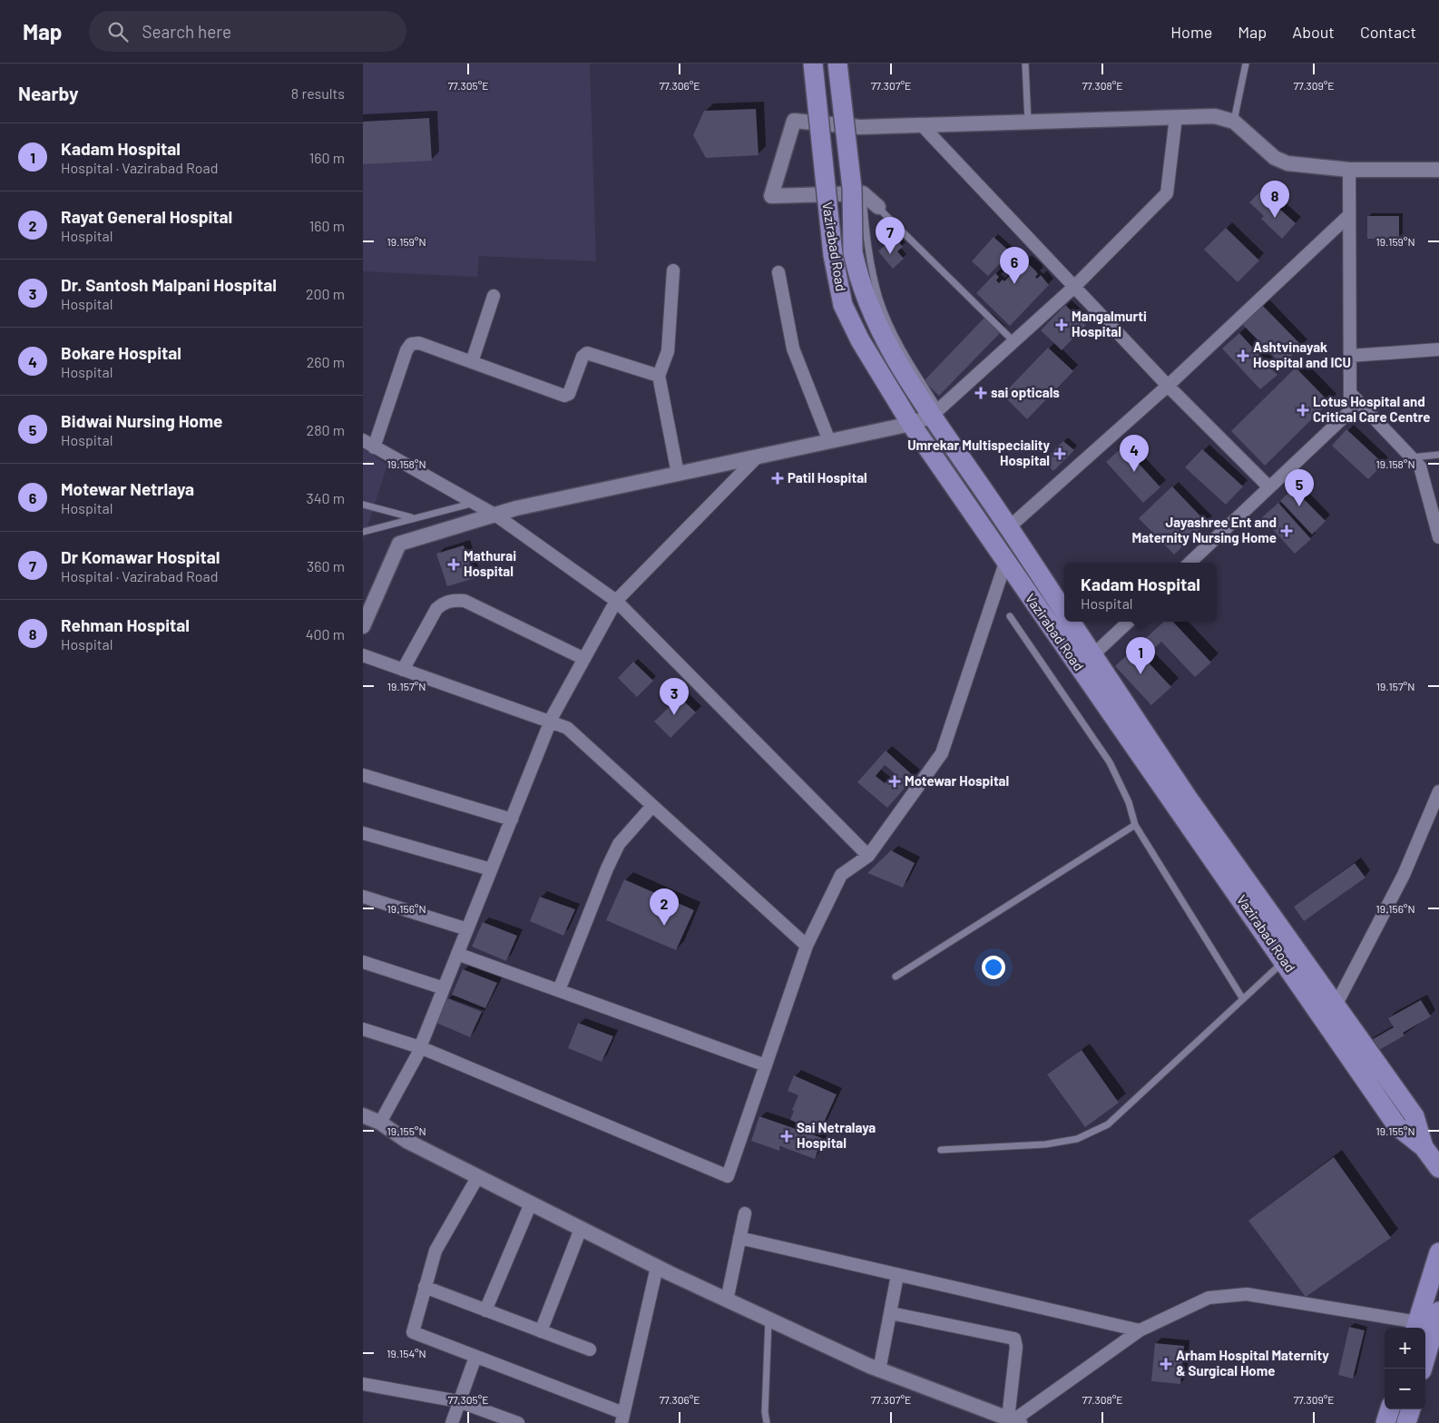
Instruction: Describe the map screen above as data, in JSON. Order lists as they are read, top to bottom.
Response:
{
  "streets": {
    "main road": ["Vazirabad Road"]
  },
  "places": {
    "health": [
      "Mangalmurti Hospital",
      "Ashtvinayak Hospital and ICU",
      "sai opticals",
      "Lotus Hospital and Critical Care Centre",
      "Umrekar Multispeciality Hospital",
      "Patil Hospital",
      "Jayashree Ent and Maternity Nursing Home",
      "Mathurai Hospital",
      "Motewar Hospital",
      "Sai Netralaya Hospital",
      "Arham Hospital Maternity & Surgical Home"
    ]
  },
  "page": {
    "header": "Map",
    "search": "Search here",
    "nav": [
      "Home",
      "Map",
      "About",
      "Contact"
    ],
    "heading": ["Nearby", "8 results"],
    "list": [
      {
        "mark": "1",
        "name": "Kadam Hospital",
        "note": "Hospital · Vazirabad Road",
        "value": "160 m"
      },
      {
        "mark": "2",
        "name": "Rayat General Hospital",
        "note": "Hospital",
        "value": "160 m"
      },
      {
        "mark": "3",
        "name": "Dr. Santosh Malpani Hospital",
        "note": "Hospital",
        "value": "200 m"
      },
      {
        "mark": "4",
        "name": "Bokare Hospital",
        "note": "Hospital",
        "value": "260 m"
      },
      {
        "mark": "5",
        "name": "Bidwai Nursing Home",
        "note": "Hospital",
        "value": "280 m"
      },
      {
        "mark": "6",
        "name": "Motewar Netrlaya",
        "note": "Hospital",
        "value": "340 m"
      },
      {
        "mark": "7",
        "name": "Dr Komawar Hospital",
        "note": "Hospital · Vazirabad Road",
        "value": "360 m"
      },
      {
        "mark": "8",
        "name": "Rehman Hospital",
        "note": "Hospital",
        "value": "400 m"
      }
    ],
    "pins": [
      "8",
      "7",
      "6",
      "4",
      "5",
      "1",
      "3",
      "2"
    ],
    "popup": ["Kadam Hospital", "Hospital"],
    "map_buttons": ["+", "−"]
  },
  "coordinates": [
    "77.305°E",
    "77.306°E",
    "77.307°E",
    "77.308°E",
    "77.309°E",
    "19.159°N",
    "19.158°N",
    "19.157°N",
    "19.156°N",
    "19.155°N",
    "19.154°N"
  ]
}
